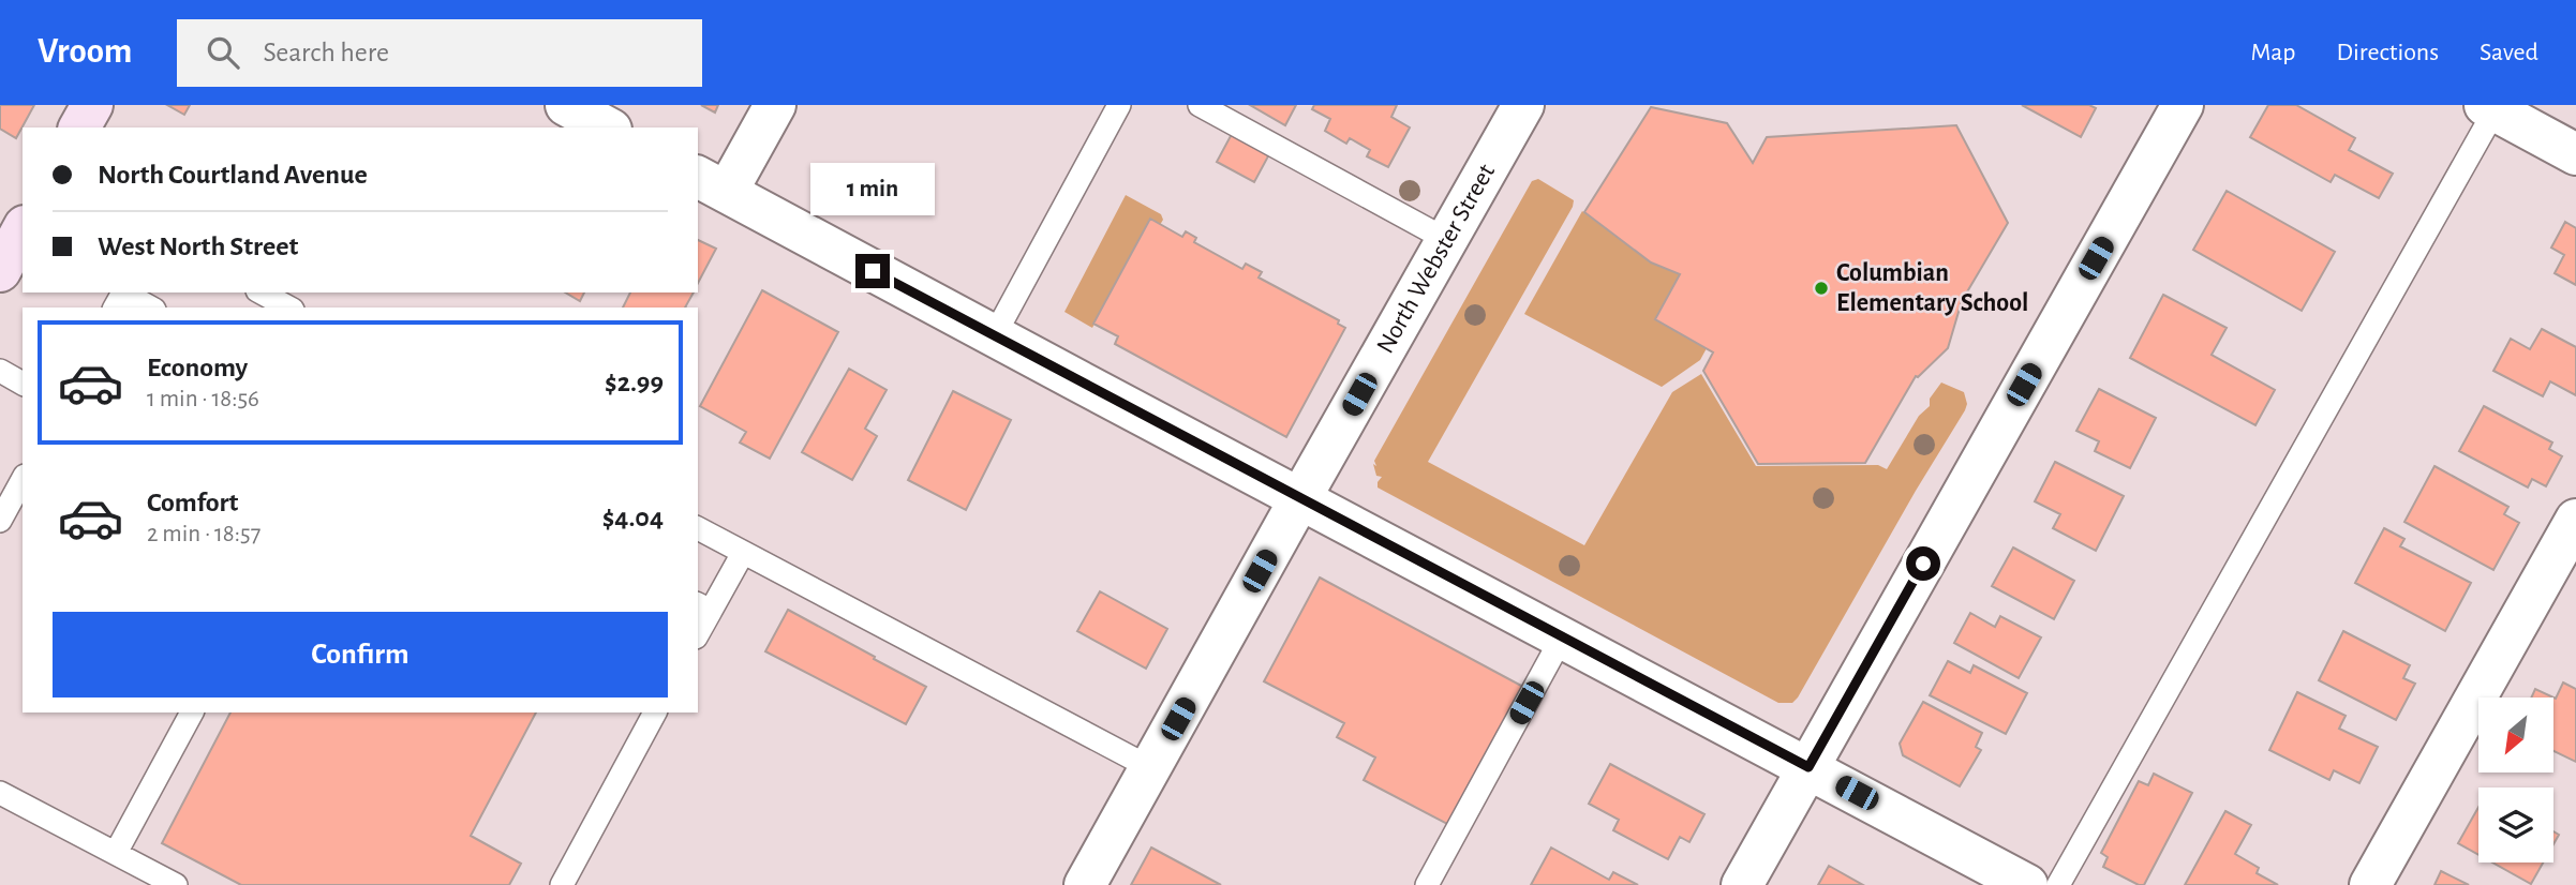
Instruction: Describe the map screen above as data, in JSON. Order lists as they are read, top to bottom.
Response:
{
  "streets": {
    "street": ["North Webster Street"]
  },
  "places": ["Columbian Elementary School"],
  "north": "bottom left",
  "page": {
    "header": "Vroom",
    "search": "Search here",
    "nav": ["Map", "Directions", "Saved"],
    "banner": ["North Courtland Avenue", "West North Street"],
    "bubble": "1 min",
    "list": [
      {
        "name": "Economy",
        "note": "1 min · 18:56",
        "value": "$2.99"
      },
      {
        "name": "Comfort",
        "note": "2 min · 18:57",
        "value": "$4.04"
      }
    ],
    "buttons": "Confirm"
  }
}
